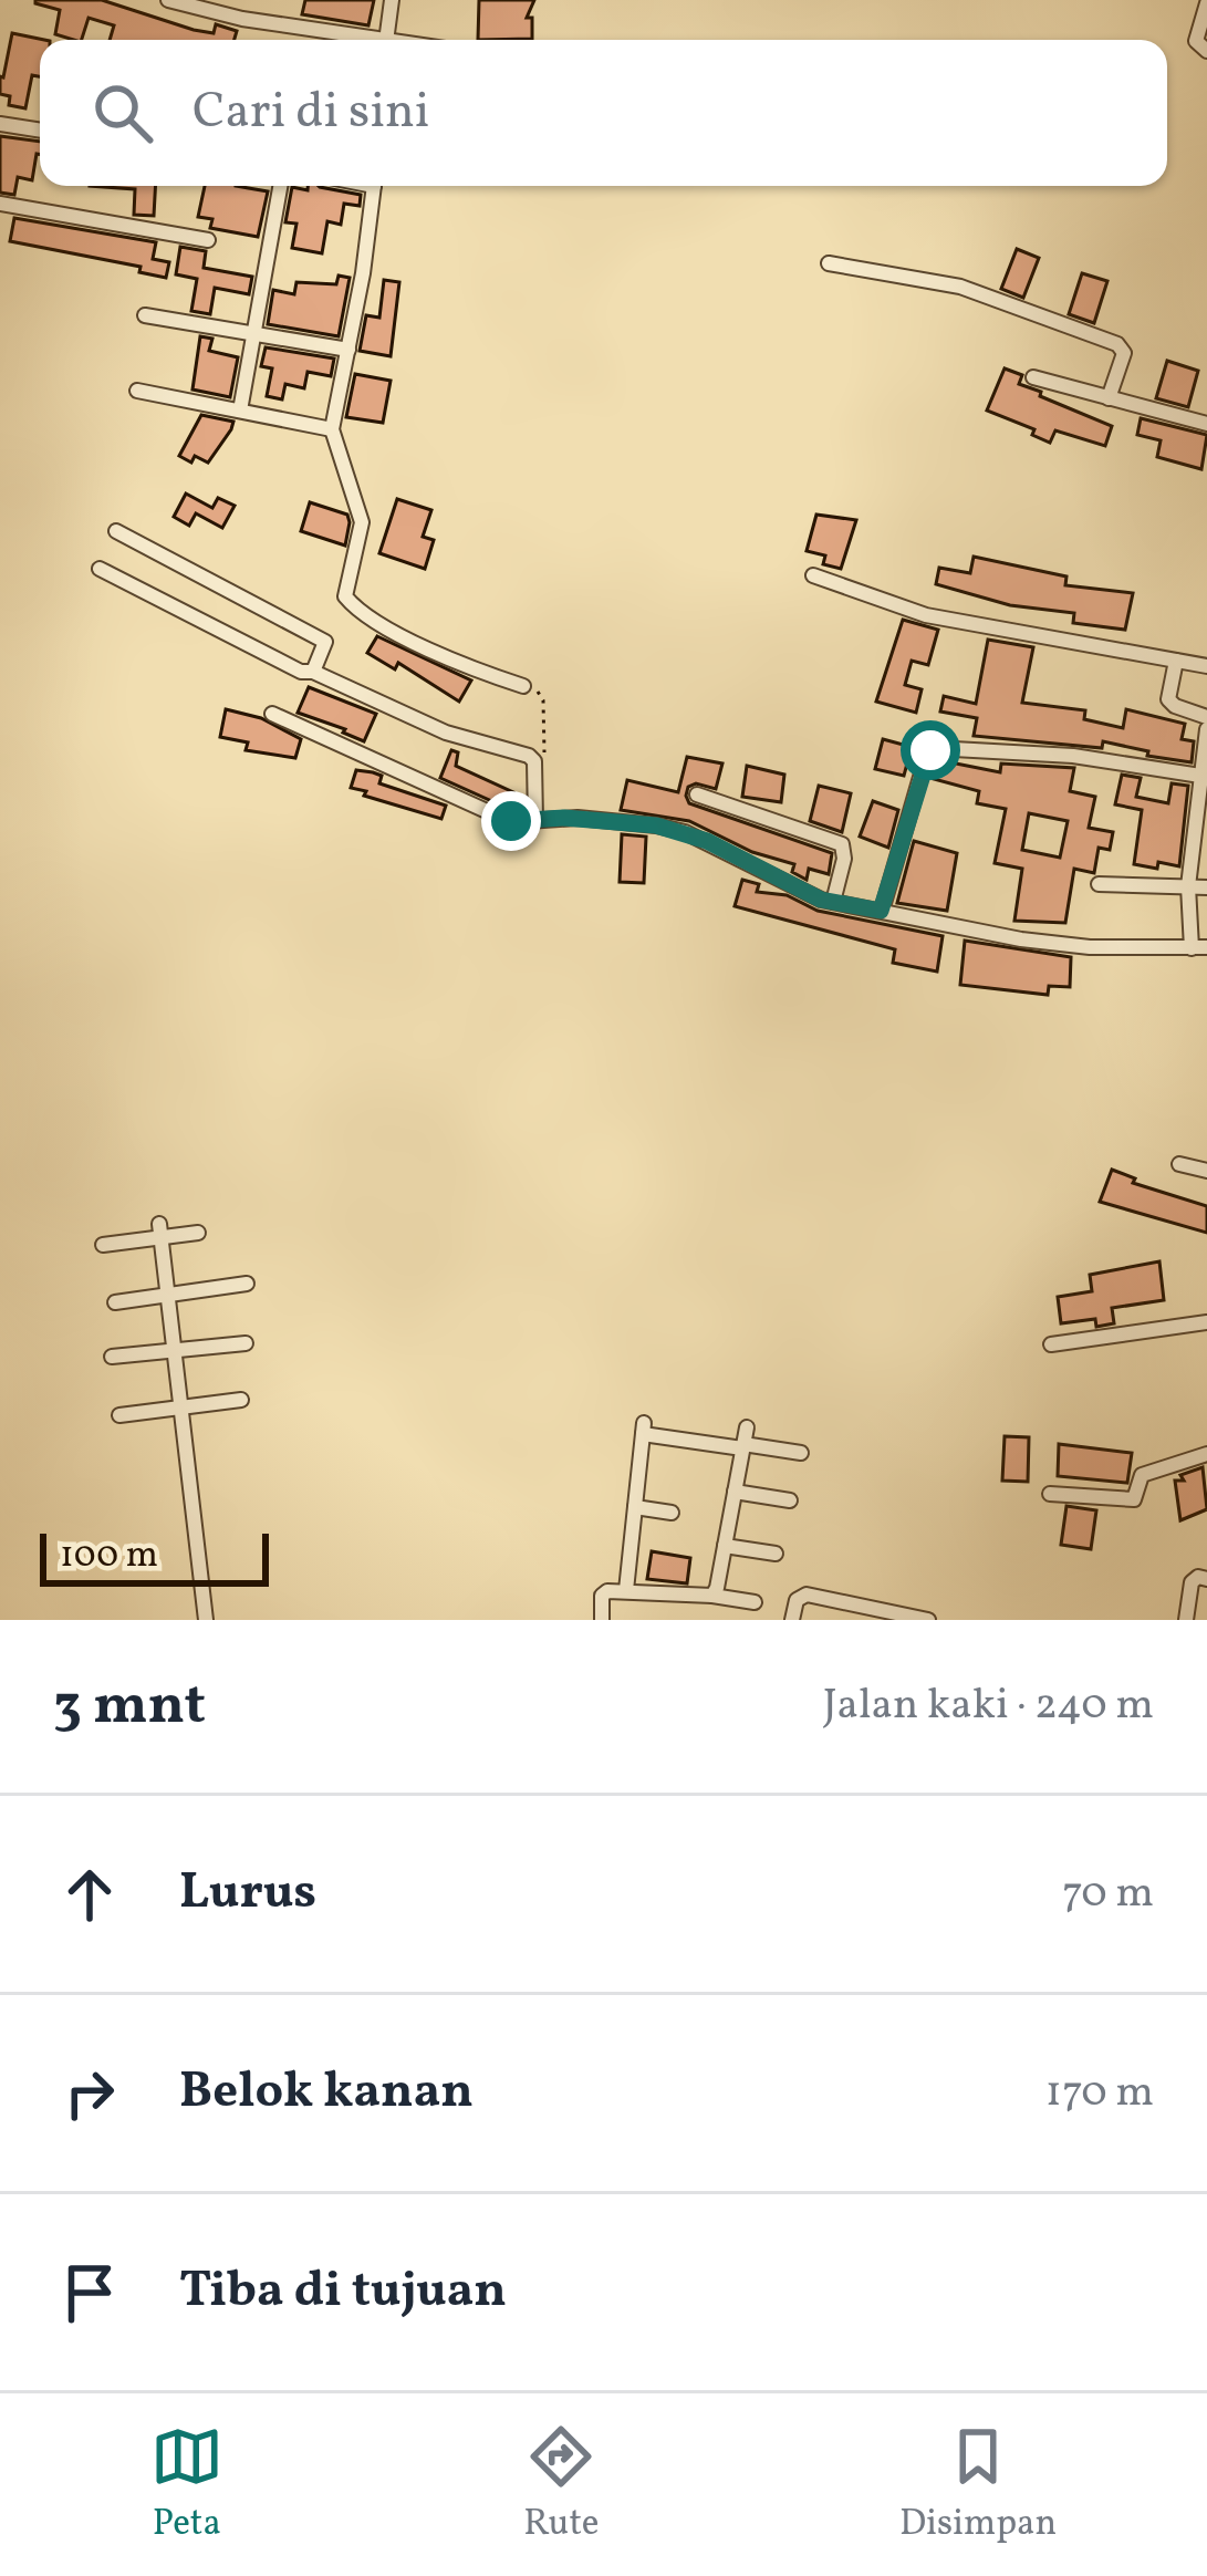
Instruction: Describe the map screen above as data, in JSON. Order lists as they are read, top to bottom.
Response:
{
  "scale_bar": "100 m",
  "page": {
    "search": "Cari di sini",
    "scale": "100 m",
    "heading": ["3 mnt", "Jalan kaki · 240 m"],
    "list": [
      ["Lurus", "70 m"],
      ["Belok kanan", "170 m"],
      "Tiba di tujuan"
    ],
    "nav": ["Peta", "Rute", "Disimpan"]
  }
}
